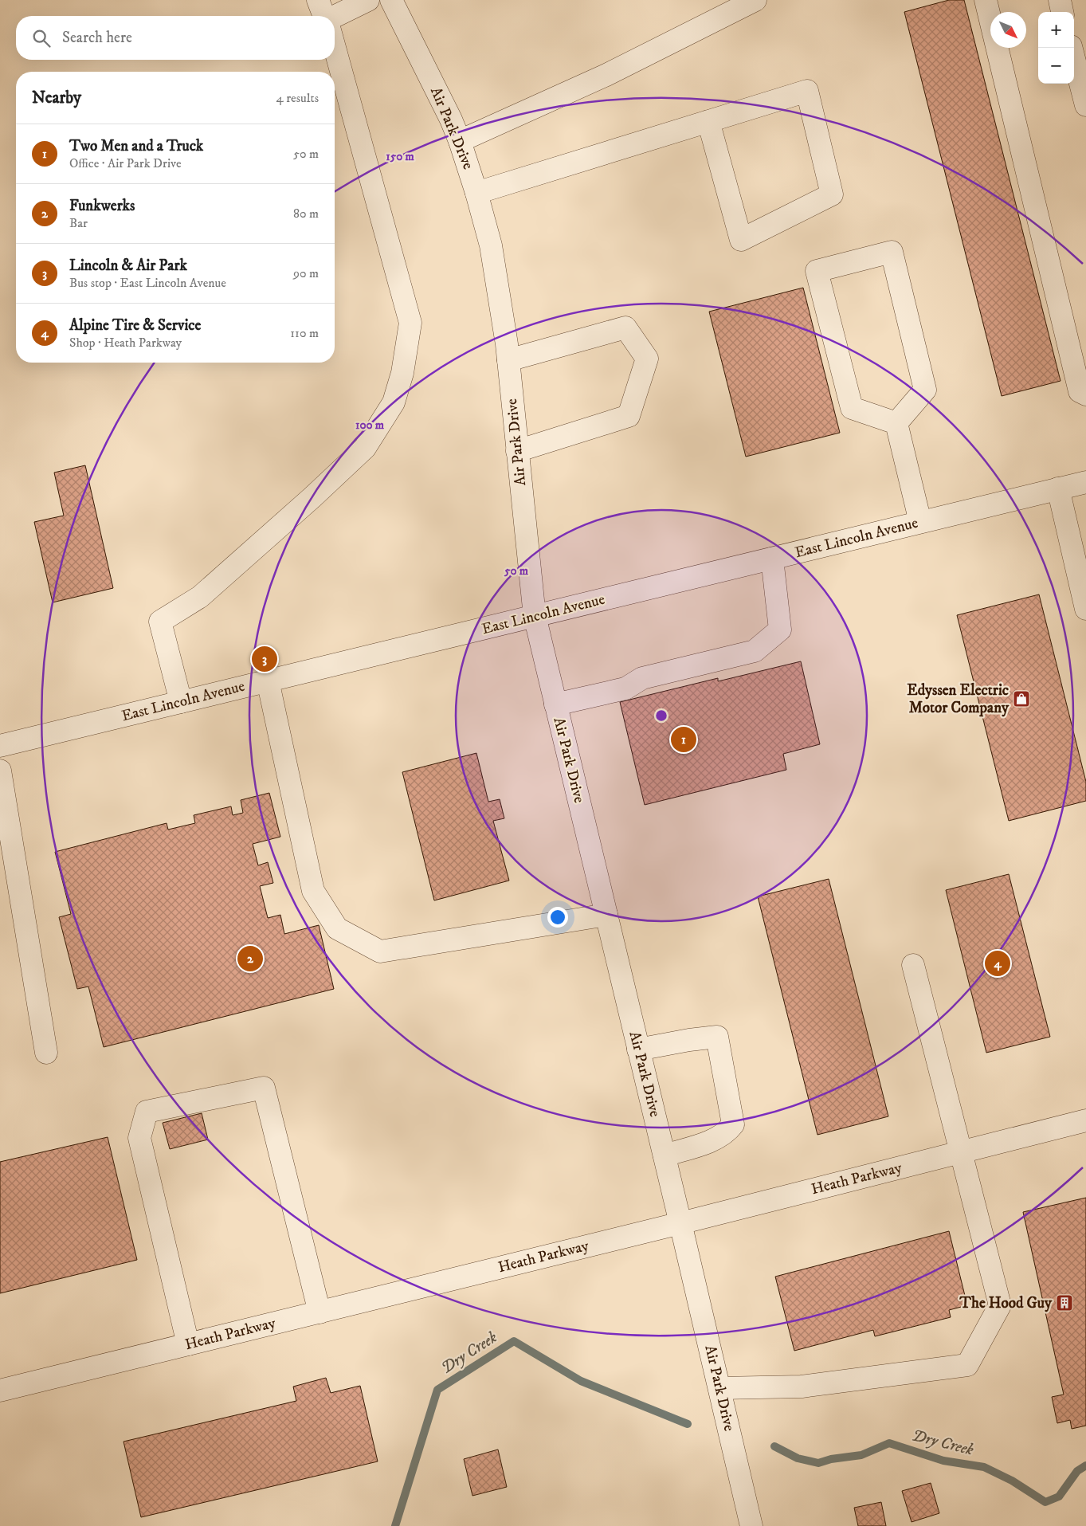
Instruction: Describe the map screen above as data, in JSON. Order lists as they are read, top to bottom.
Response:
{
  "streets": {
    "street": ["Air Park Drive", "East Lincoln Avenue", "Heath Parkway"]
  },
  "crossings": [
    ["Air Park Drive", "East Lincoln Avenue"],
    ["Air Park Drive", "Heath Parkway"]
  ],
  "water": ["Dry Creek"],
  "places": {
    "shop": ["Edyssen Electric Motor Company"],
    "building": ["The Hood Guy"]
  },
  "north": "bottom right",
  "page": {
    "map_buttons": ["+", "−"],
    "search": "Search here",
    "heading": ["Nearby", "4 results"],
    "list": [
      {
        "mark": "1",
        "name": "Two Men and a Truck",
        "note": "Office · Air Park Drive",
        "value": "50 m"
      },
      {
        "mark": "2",
        "name": "Funkwerks",
        "note": "Bar",
        "value": "80 m"
      },
      {
        "mark": "3",
        "name": "Lincoln & Air Park",
        "note": "Bus stop · East Lincoln Avenue",
        "value": "90 m"
      },
      {
        "mark": "4",
        "name": "Alpine Tire & Service",
        "note": "Shop · Heath Parkway",
        "value": "110 m"
      }
    ],
    "pins": [
      "3",
      "1",
      "2",
      "4"
    ]
  },
  "rings": ["150 m", "100 m", "50 m"]
}
